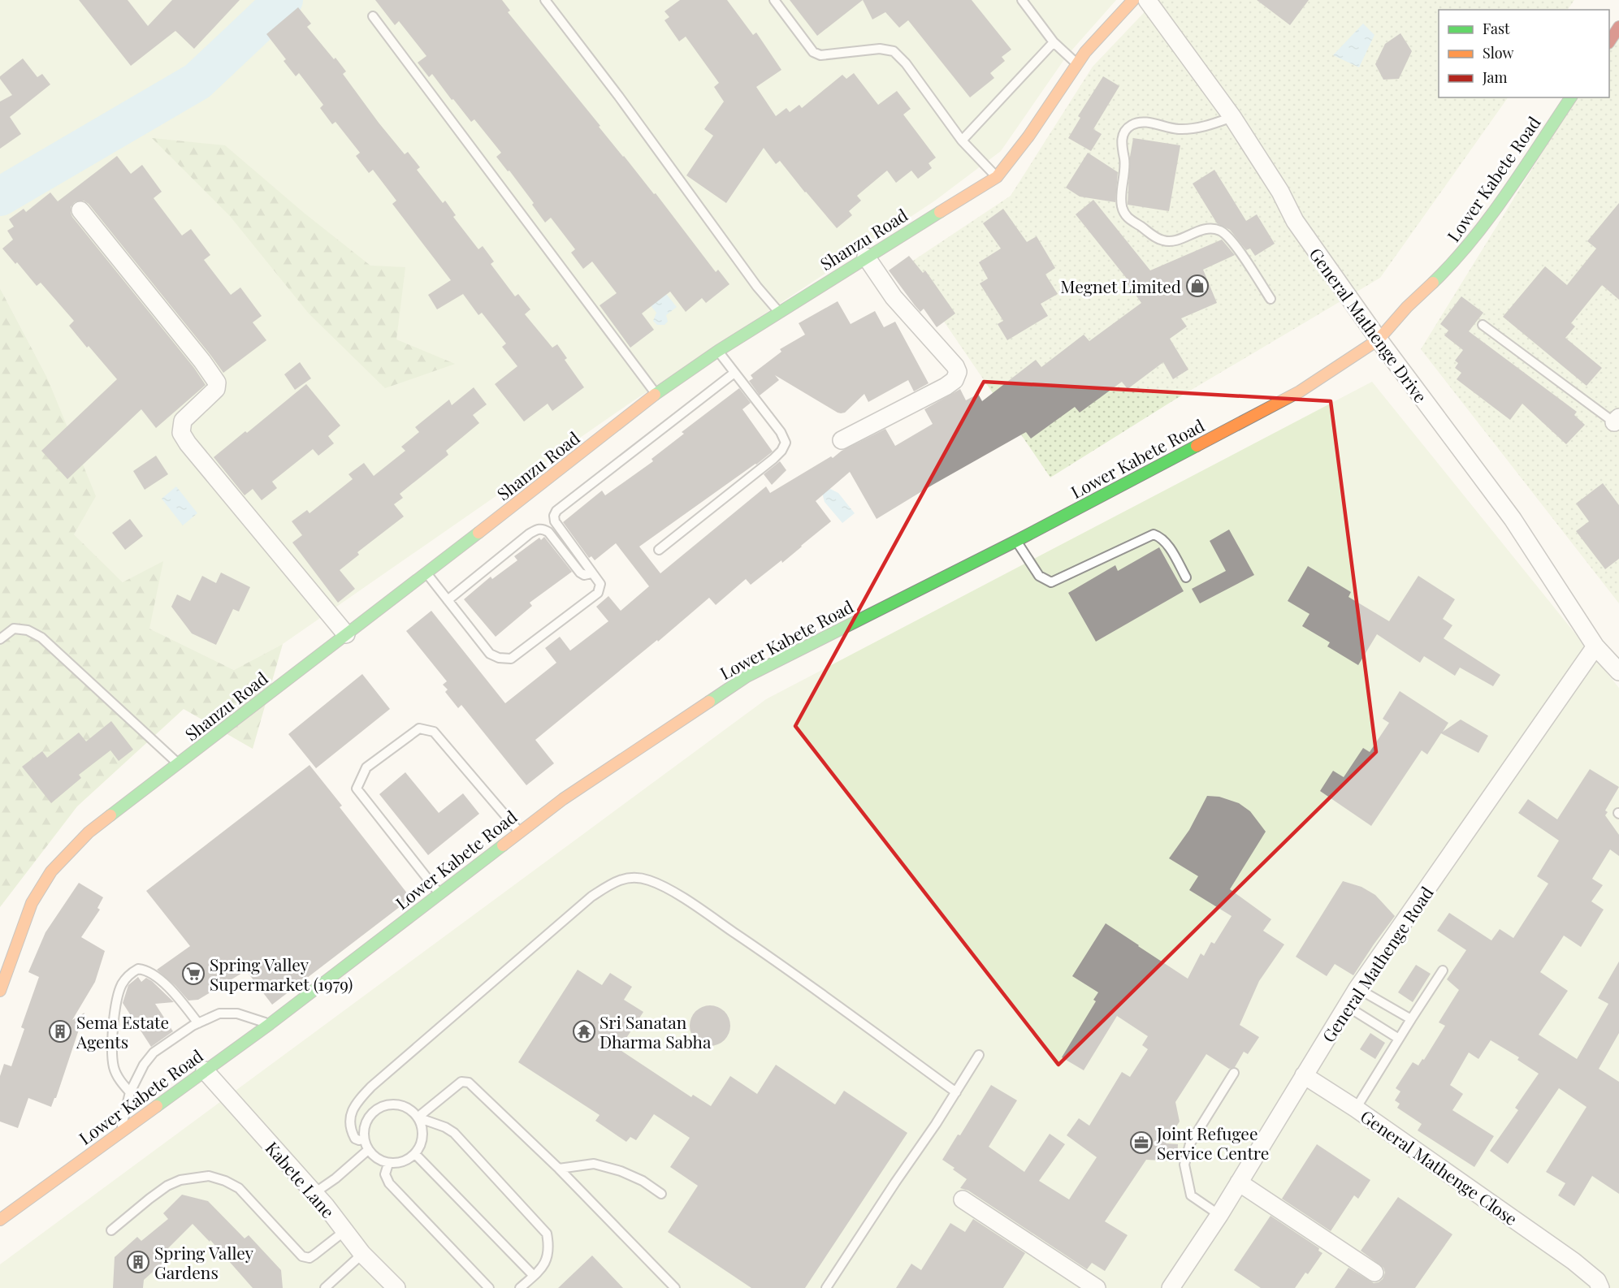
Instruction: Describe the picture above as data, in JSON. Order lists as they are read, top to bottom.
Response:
{
  "streets": {
    "main road": ["Lower Kabete Road", "Shanzu Road"],
    "street": [
      "General Mathenge Drive",
      "General Mathenge Road",
      "General Mathenge Close",
      "Kabete Lane"
    ]
  },
  "crossings": [
    ["Lower Kabete Road", "General Mathenge Drive"],
    ["Lower Kabete Road", "Kabete Lane"],
    ["General Mathenge Drive", "General Mathenge Road"],
    ["General Mathenge Road", "General Mathenge Close"]
  ],
  "places": {
    "shop": ["Megnet Limited"],
    "supermarket": ["Spring Valley Supermarket (1979)"],
    "building": ["Sema Estate Agents", "Spring Valley Gardens"],
    "temple": ["Sri Sanatan Dharma Sabha"],
    "office": ["Joint Refugee Service Centre"]
  },
  "legend": ["Fast", "Slow", "Jam"]
}
